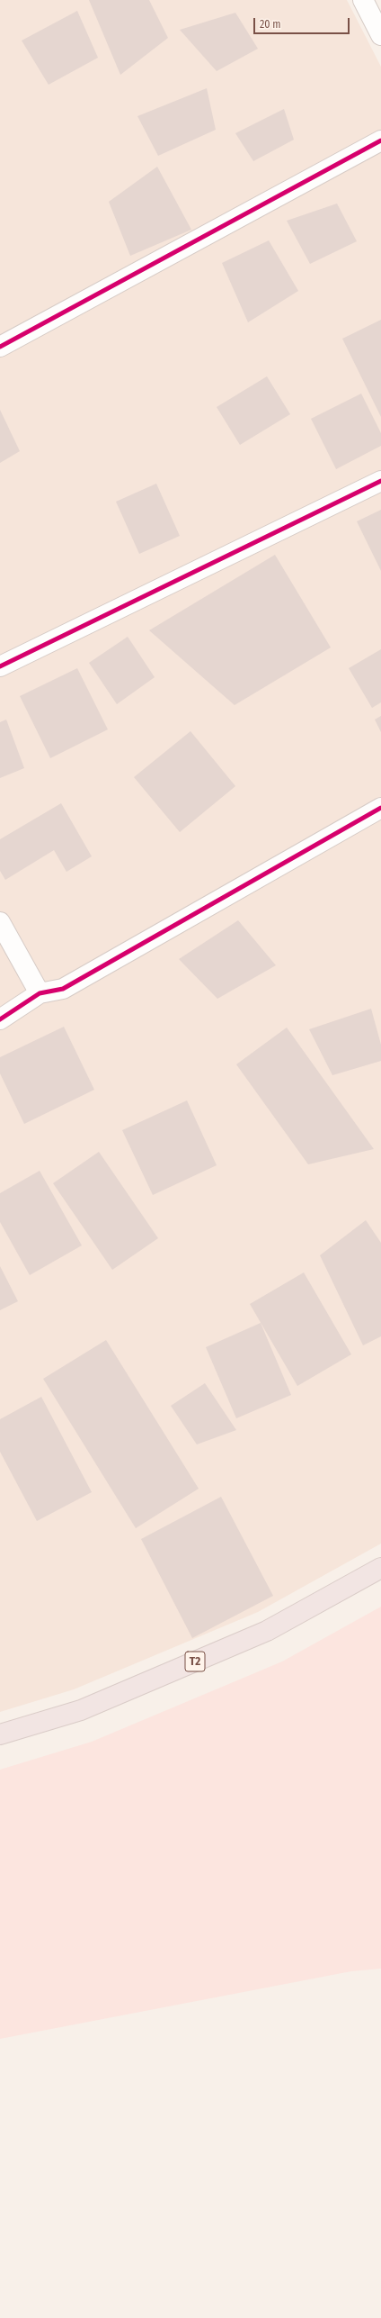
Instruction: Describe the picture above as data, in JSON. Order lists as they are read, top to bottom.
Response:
{
  "streets": {
    "highway": ["T2"]
  },
  "scale_bar": "20 m"
}
